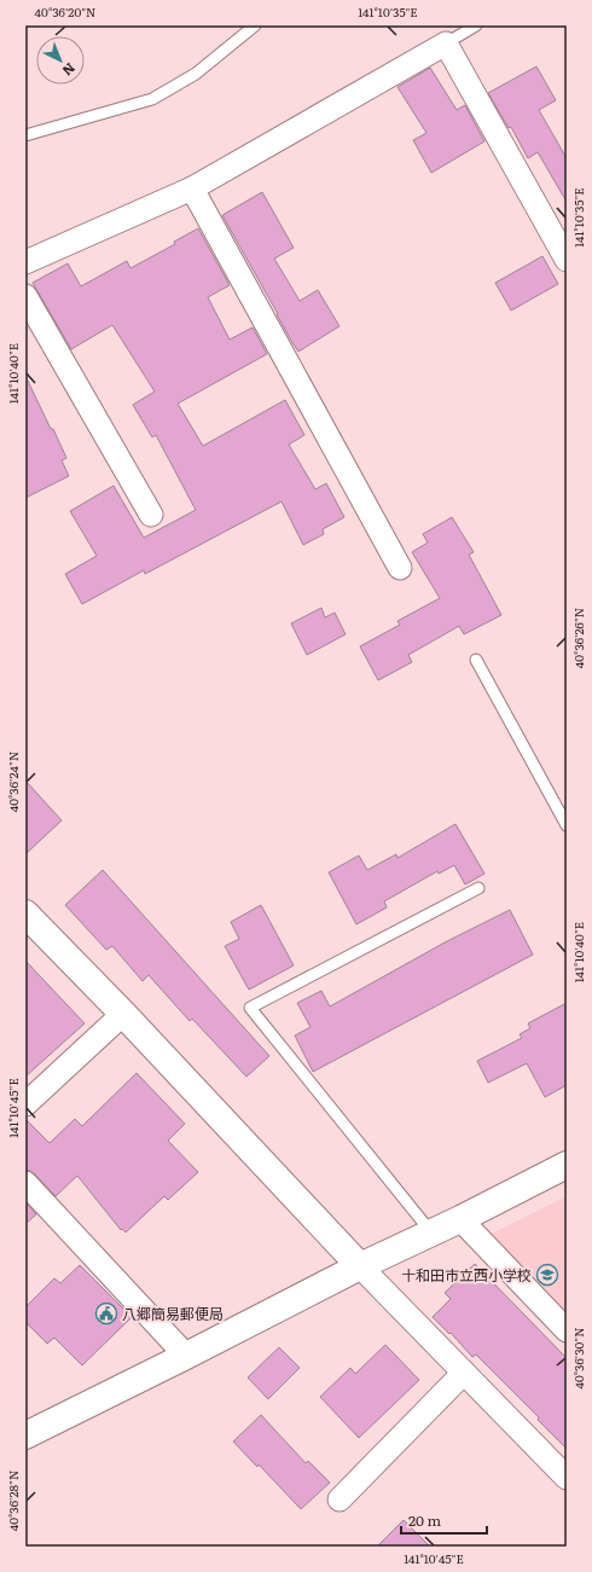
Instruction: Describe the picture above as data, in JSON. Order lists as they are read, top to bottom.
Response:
{
  "places": {
    "school or university": ["十和田市立西小学校"],
    "public building": ["八郷簡易郵便局"]
  },
  "scale_bar": "20 m",
  "north": "bottom right",
  "coordinates": [
    "40°36'20\"N",
    "141°10'35\"E",
    "141°10'40\"E",
    "40°36'26\"N",
    "40°36'24\"N",
    "141°10'45\"E",
    "40°36'30\"N",
    "40°36'28\"N"
  ]
}
